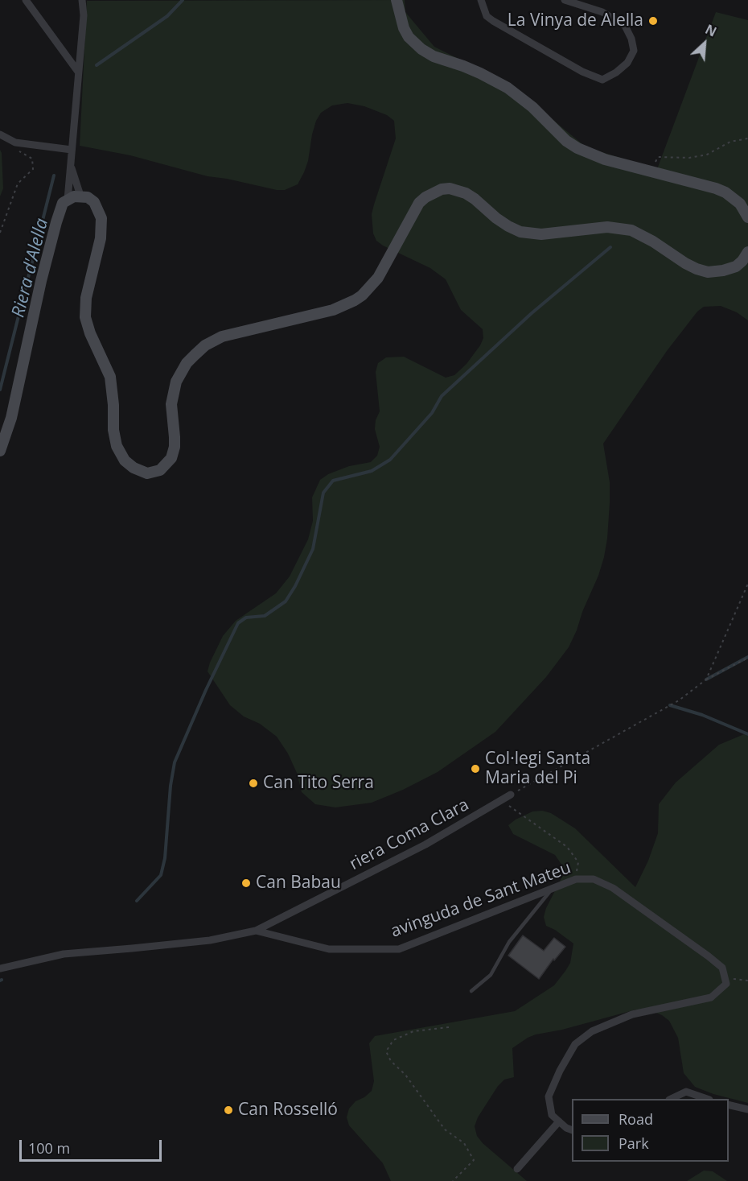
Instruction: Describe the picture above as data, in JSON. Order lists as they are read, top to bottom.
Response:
{
  "streets": {
    "street": ["riera Coma Clara", "avinguda de Sant Mateu"]
  },
  "crossings": [
    ["riera Coma Clara", "avinguda de Sant Mateu"]
  ],
  "water": ["Riera d'Alella"],
  "places": [
    "La Vinya de Alella",
    "Col·legi Santa Maria del Pi",
    "Can Tito Serra",
    "Can Babau",
    "Can Rosselló"
  ],
  "legend": ["Road", "Park"],
  "scale_bar": "100 m",
  "north": "top right"
}
